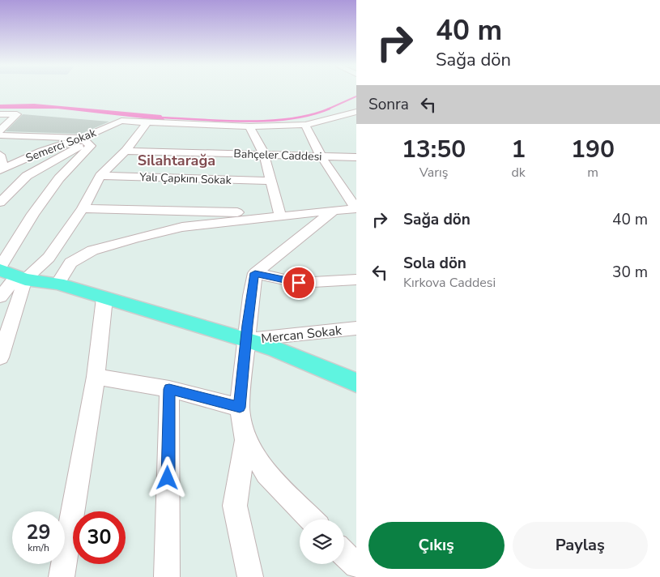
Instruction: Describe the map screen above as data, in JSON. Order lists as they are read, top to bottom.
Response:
{
  "streets": {
    "street": [
      "Semerci Sokak",
      "Bahçeler Caddesi",
      "Yalı Çapkını Sokak",
      "Mercan Sokak"
    ]
  },
  "districts": ["Silahtarağa"],
  "page": {
    "turn": ["40 m", "Sağa dön"],
    "then": "Sonra",
    "eta": [
      "13:50",
      "Varış",
      "1",
      "dk",
      "190",
      "m"
    ],
    "list": [
      {
        "name": "Sağa dön",
        "value": "40 m"
      },
      {
        "name": "Sola dön",
        "note": "Kırkova Caddesi",
        "value": "30 m"
      }
    ],
    "speed": "29 km/h",
    "limit": "30",
    "buttons": ["Çıkış", "Paylaş"]
  }
}
